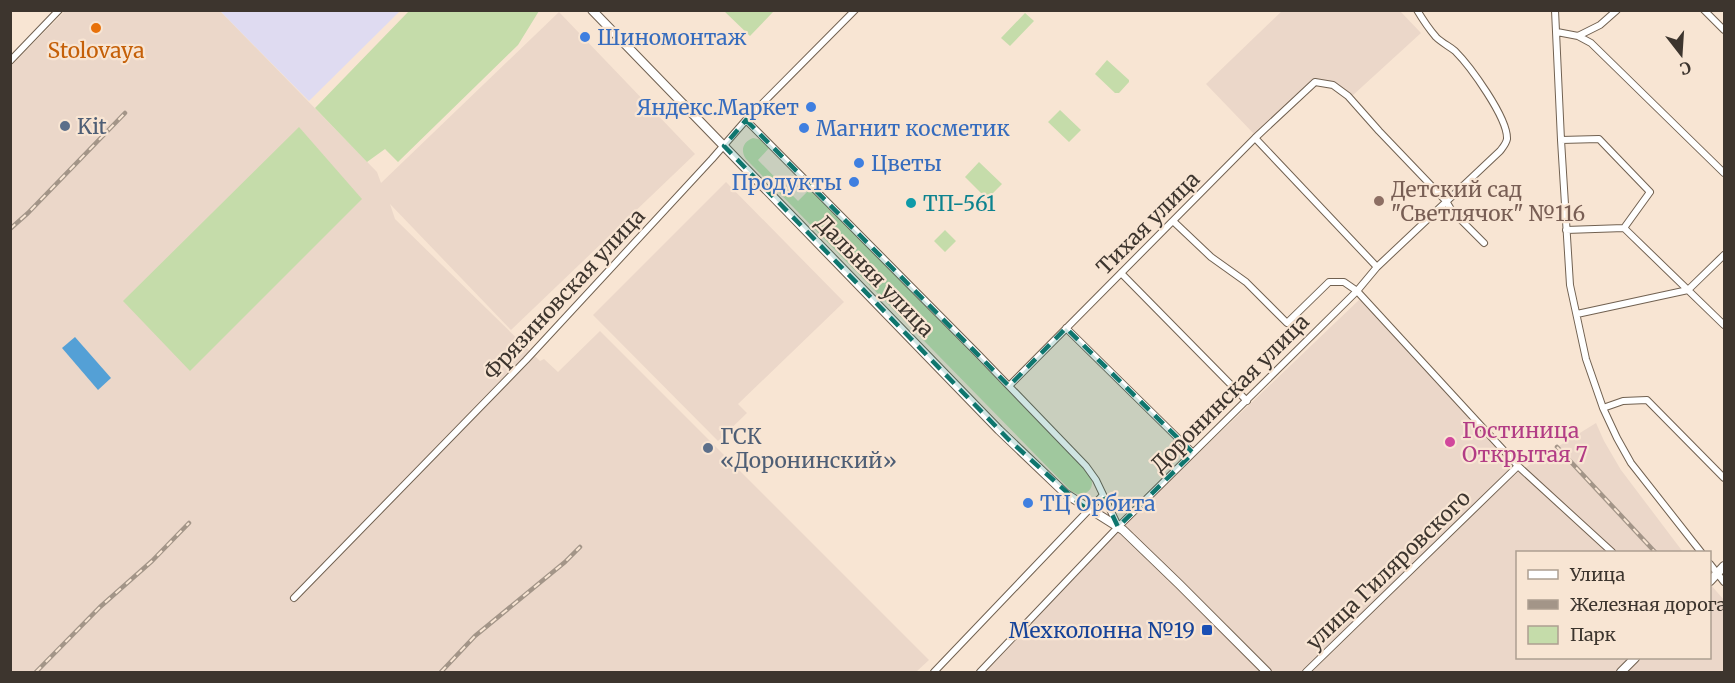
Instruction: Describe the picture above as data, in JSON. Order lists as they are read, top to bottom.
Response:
{
  "streets": {
    "street": [
      "Тихая улица",
      "Дальняя улица",
      "Фрязиновская улица",
      "Доронинская улица",
      "улица Гиляровского"
    ]
  },
  "crossings": [
    ["Тихая улица", "Дальняя улица"],
    ["Тихая улица", "Доронинская улица"],
    ["Дальняя улица", "Фрязиновская улица"],
    ["Дальняя улица", "Доронинская улица"]
  ],
  "places": {
    "other": [
      "Stolovaya",
      "Шиномонтаж",
      "Яндекс.Маркет",
      "Kit",
      "Магнит косметик",
      "Цветы",
      "Продукты",
      "Детский сад \"Светлячок\" №116",
      "ТП-561",
      "Гостиница Открытая 7",
      "ГСК «Доронинский»",
      "ТЦ Орбита"
    ],
    "transit": ["Мехколонна №19"]
  },
  "legend": ["Улица", "Железная дорога", "Парк"],
  "north": "bottom"
}
